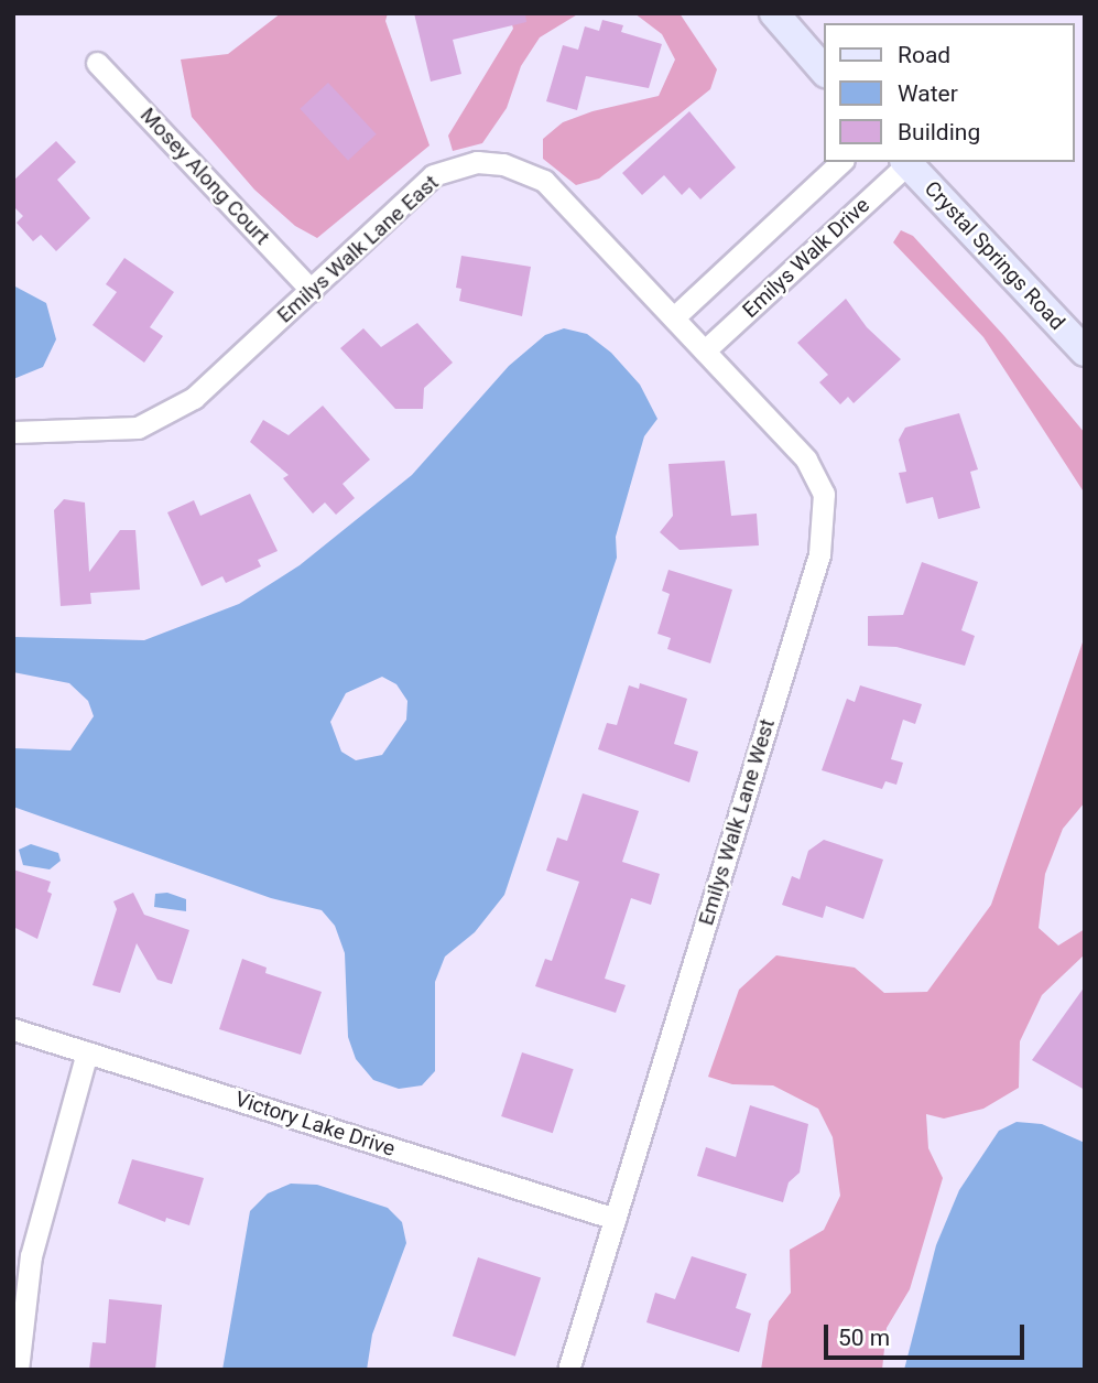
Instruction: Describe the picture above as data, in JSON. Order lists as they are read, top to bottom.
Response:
{
  "streets": {
    "street": [
      "Mosey Along Court",
      "Emilys Walk Lane East",
      "Crystal Springs Road",
      "Emilys Walk Drive",
      "Emilys Walk Lane West",
      "Victory Lake Drive"
    ]
  },
  "crossings": [
    ["Mosey Along Court", "Emilys Walk Lane East"],
    ["Emilys Walk Lane East", "Emilys Walk Lane West"],
    ["Crystal Springs Road", "Emilys Walk Drive"],
    ["Emilys Walk Drive", "Emilys Walk Lane West"],
    ["Emilys Walk Lane West", "Victory Lake Drive"]
  ],
  "legend": ["Road", "Water", "Building"],
  "scale_bar": "50 m"
}
